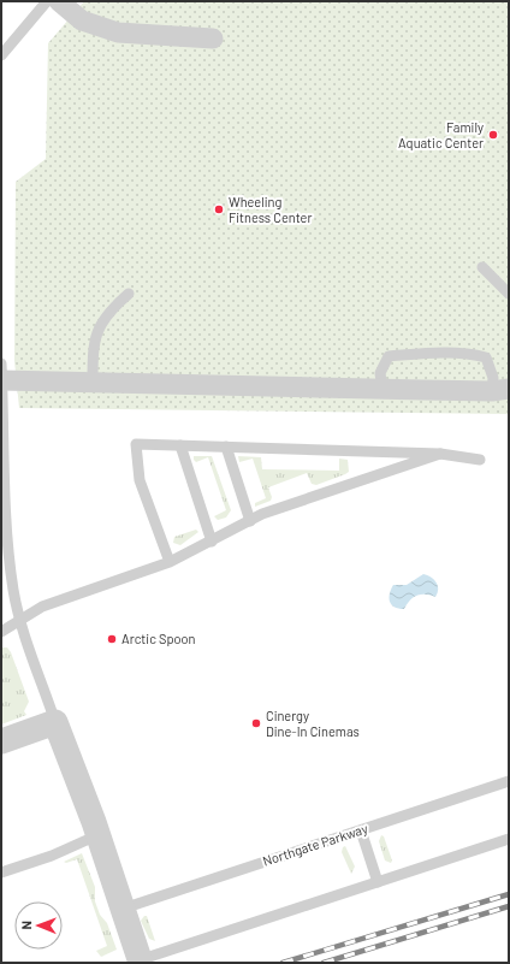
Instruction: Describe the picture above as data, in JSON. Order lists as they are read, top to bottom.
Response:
{
  "streets": {
    "lane": ["Northgate Parkway"]
  },
  "places": [
    "Family Aquatic Center",
    "Wheeling Fitness Center",
    "Arctic Spoon",
    "Cinergy Dine-In Cinemas"
  ],
  "north": "left"
}
